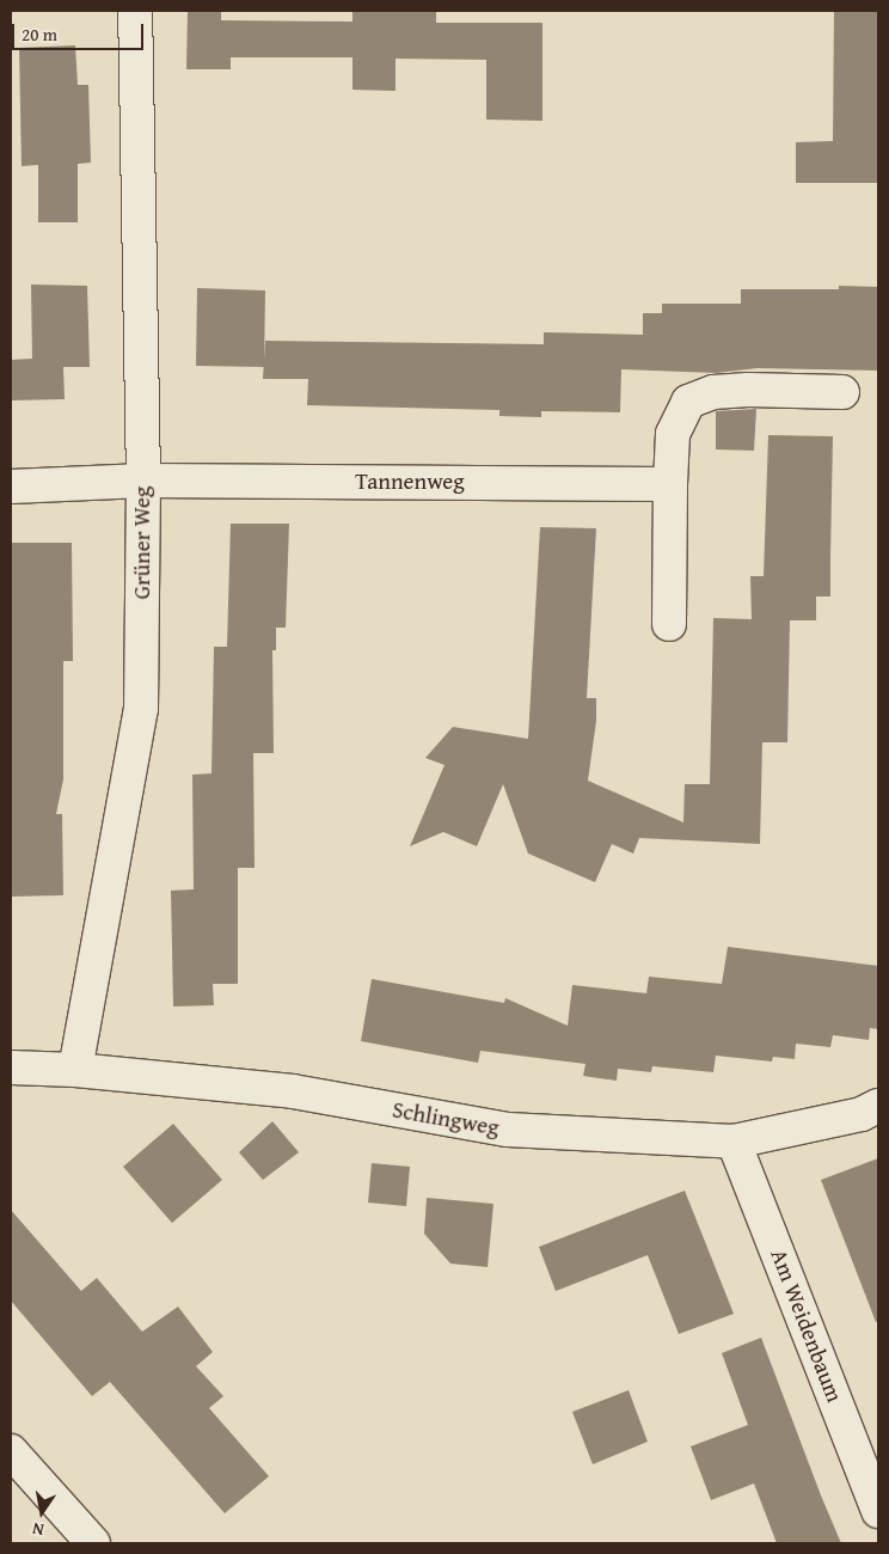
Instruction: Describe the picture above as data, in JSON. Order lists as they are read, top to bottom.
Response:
{
  "streets": {
    "street": [
      "Tannenweg",
      "Grüner Weg",
      "Schlingweg",
      "Am Weidenbaum"
    ]
  },
  "crossings": [
    ["Tannenweg", "Grüner Weg"],
    ["Grüner Weg", "Schlingweg"],
    ["Schlingweg", "Am Weidenbaum"]
  ],
  "scale_bar": "20 m",
  "north": "bottom"
}
